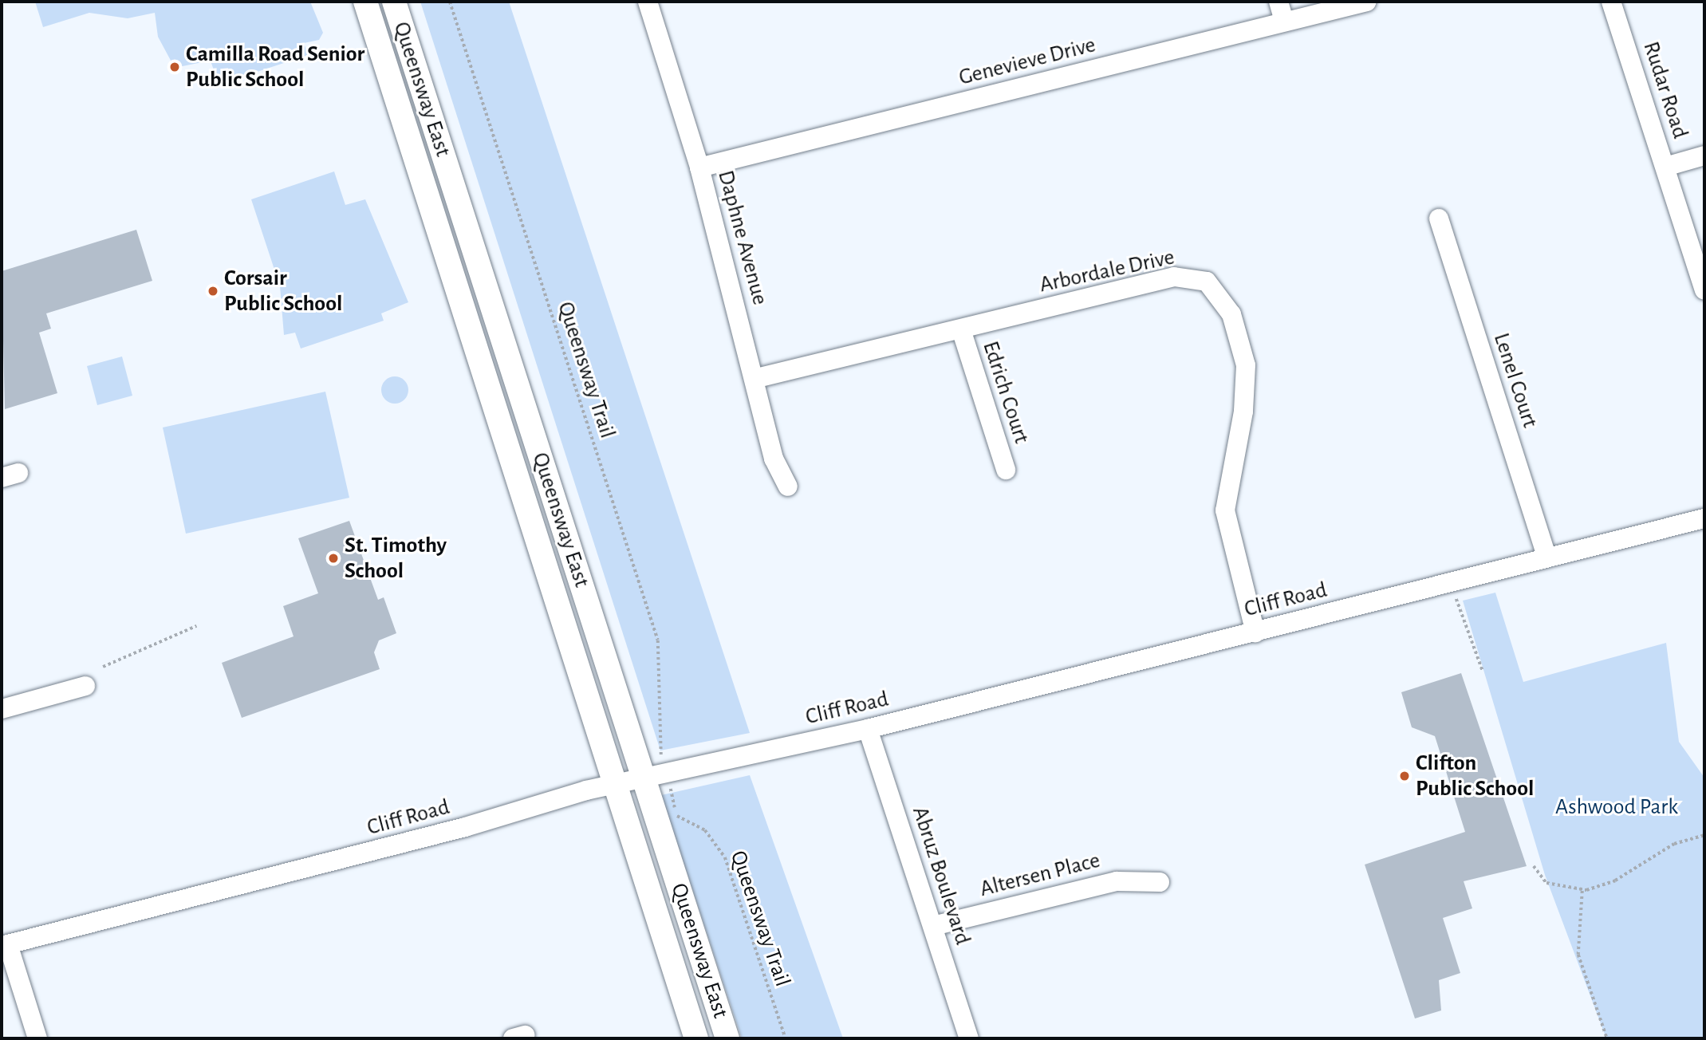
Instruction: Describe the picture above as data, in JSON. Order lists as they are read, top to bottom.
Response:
{
  "streets": {
    "main road": ["Queensway East"],
    "street": [
      "Genevieve Drive",
      "Rudar Road",
      "Daphne Avenue",
      "Arbordale Drive",
      "Lenel Court",
      "Edrich Court",
      "Cliff Road",
      "Altersen Place",
      "Abruz Boulevard"
    ],
    "path": ["Queensway Trail"]
  },
  "crossings": [
    ["Genevieve Drive", "Daphne Avenue"],
    ["Queensway East", "Cliff Road"],
    ["Daphne Avenue", "Arbordale Drive"],
    ["Arbordale Drive", "Edrich Court"],
    ["Arbordale Drive", "Cliff Road"],
    ["Lenel Court", "Cliff Road"],
    ["Cliff Road", "Abruz Boulevard"],
    ["Altersen Place", "Abruz Boulevard"]
  ],
  "parks": ["Ashwood Park"],
  "places": [
    "Camilla Road Senior Public School",
    "Corsair Public School",
    "St. Timothy School",
    "Clifton Public School"
  ]
}
